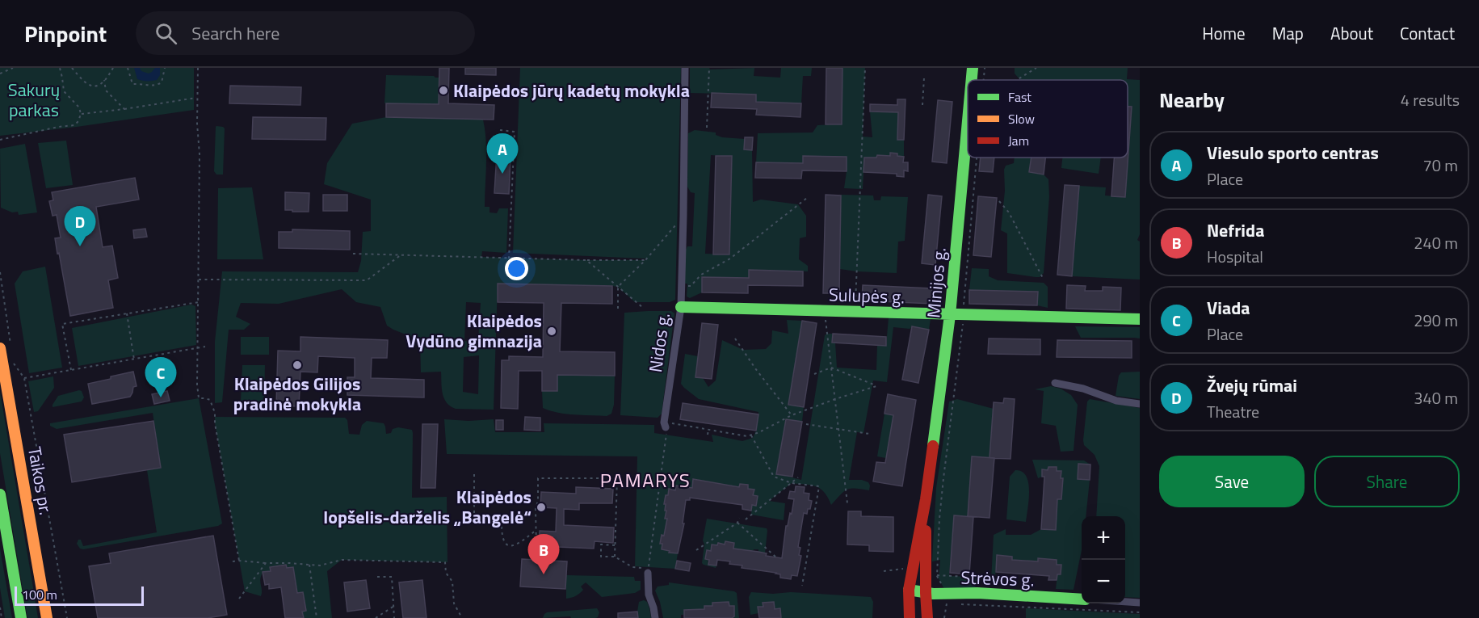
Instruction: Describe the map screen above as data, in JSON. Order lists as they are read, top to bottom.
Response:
{
  "streets": {
    "main road": [
      "Minijos g.",
      "Sulupės g.",
      "Taikos pr.",
      "Strėvos g."
    ],
    "street": ["Nidos g."]
  },
  "crossings": [
    ["Minijos g.", "Sulupės g."],
    ["Minijos g.", "Strėvos g."],
    ["Sulupės g.", "Nidos g."]
  ],
  "districts": ["PAMARYS"],
  "parks": ["Sakurų parkas"],
  "places": [
    "Klaipėdos jūrų kadetų mokykla",
    "Klaipėdos Vydūno gimnazija",
    "Klaipėdos Gilijos pradinė mokykla",
    "Klaipėdos lopšelis-darželis „Bangelė“"
  ],
  "legend": ["Fast", "Slow", "Jam"],
  "scale_bar": "100 m",
  "page": {
    "header": "Pinpoint",
    "search": "Search here",
    "nav": [
      "Home",
      "Map",
      "About",
      "Contact"
    ],
    "heading": ["Nearby", "4 results"],
    "list": [
      {
        "mark": "A",
        "name": "Viesulo sporto centras",
        "note": "Place",
        "value": "70 m"
      },
      {
        "mark": "B",
        "name": "Nefrida",
        "note": "Hospital",
        "value": "240 m"
      },
      {
        "mark": "C",
        "name": "Viada",
        "note": "Place",
        "value": "290 m"
      },
      {
        "mark": "D",
        "name": "Žvejų rūmai",
        "note": "Theatre",
        "value": "340 m"
      }
    ],
    "pins": [
      "A",
      "D",
      "C",
      "B"
    ],
    "buttons": ["Save", "Share"],
    "map_buttons": ["+", "−"],
    "scale": "100 m"
  }
}
